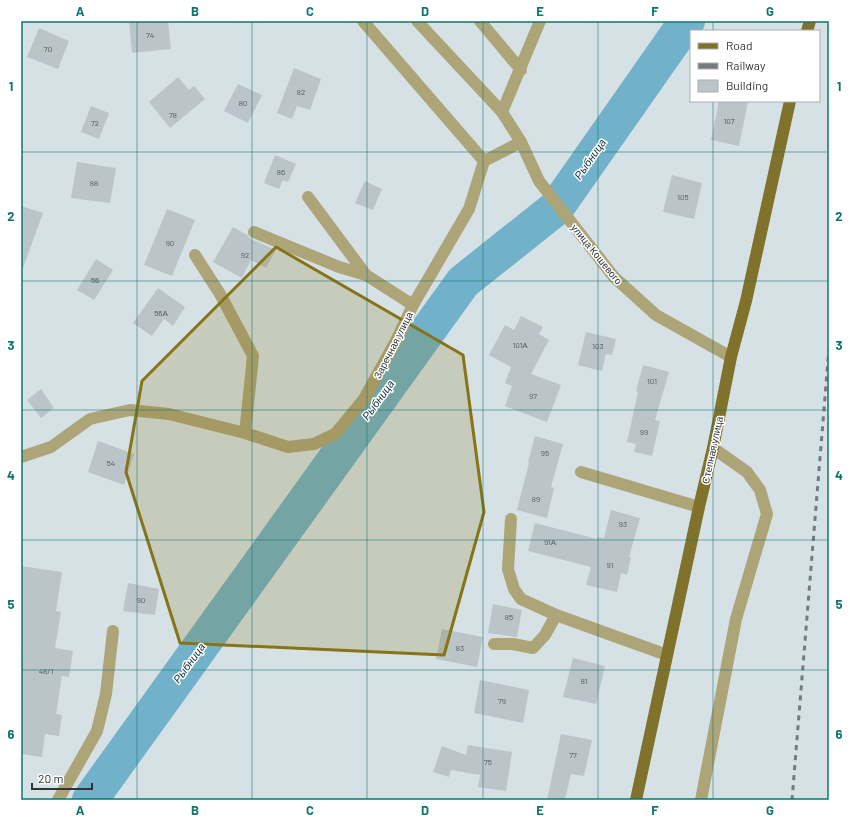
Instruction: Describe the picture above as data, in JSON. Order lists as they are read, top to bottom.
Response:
{
  "streets": {
    "main road": ["Степная улица"],
    "street": ["улица Кошевого", "Заречная улица"]
  },
  "crossings": [
    ["улица Кошевого", "Степная улица"]
  ],
  "water": ["Рыбница"],
  "house_numbers": [
    "74",
    "70",
    "82",
    "80",
    "78",
    "107",
    "72",
    "86",
    "88",
    "105",
    "90",
    "92",
    "56",
    "56А",
    "101А",
    "103",
    "101",
    "97",
    "99",
    "95",
    "54",
    "89",
    "93",
    "91А",
    "91",
    "90",
    "85",
    "83",
    "48/1",
    "81",
    "79",
    "77",
    "75"
  ],
  "legend": ["Road", "Railway", "Building"],
  "scale_bar": "20 m",
  "grid": {
    "columns": [
      "A",
      "B",
      "C",
      "D",
      "E",
      "F",
      "G"
    ],
    "rows": [
      "1",
      "2",
      "3",
      "4",
      "5",
      "6"
    ]
  }
}
